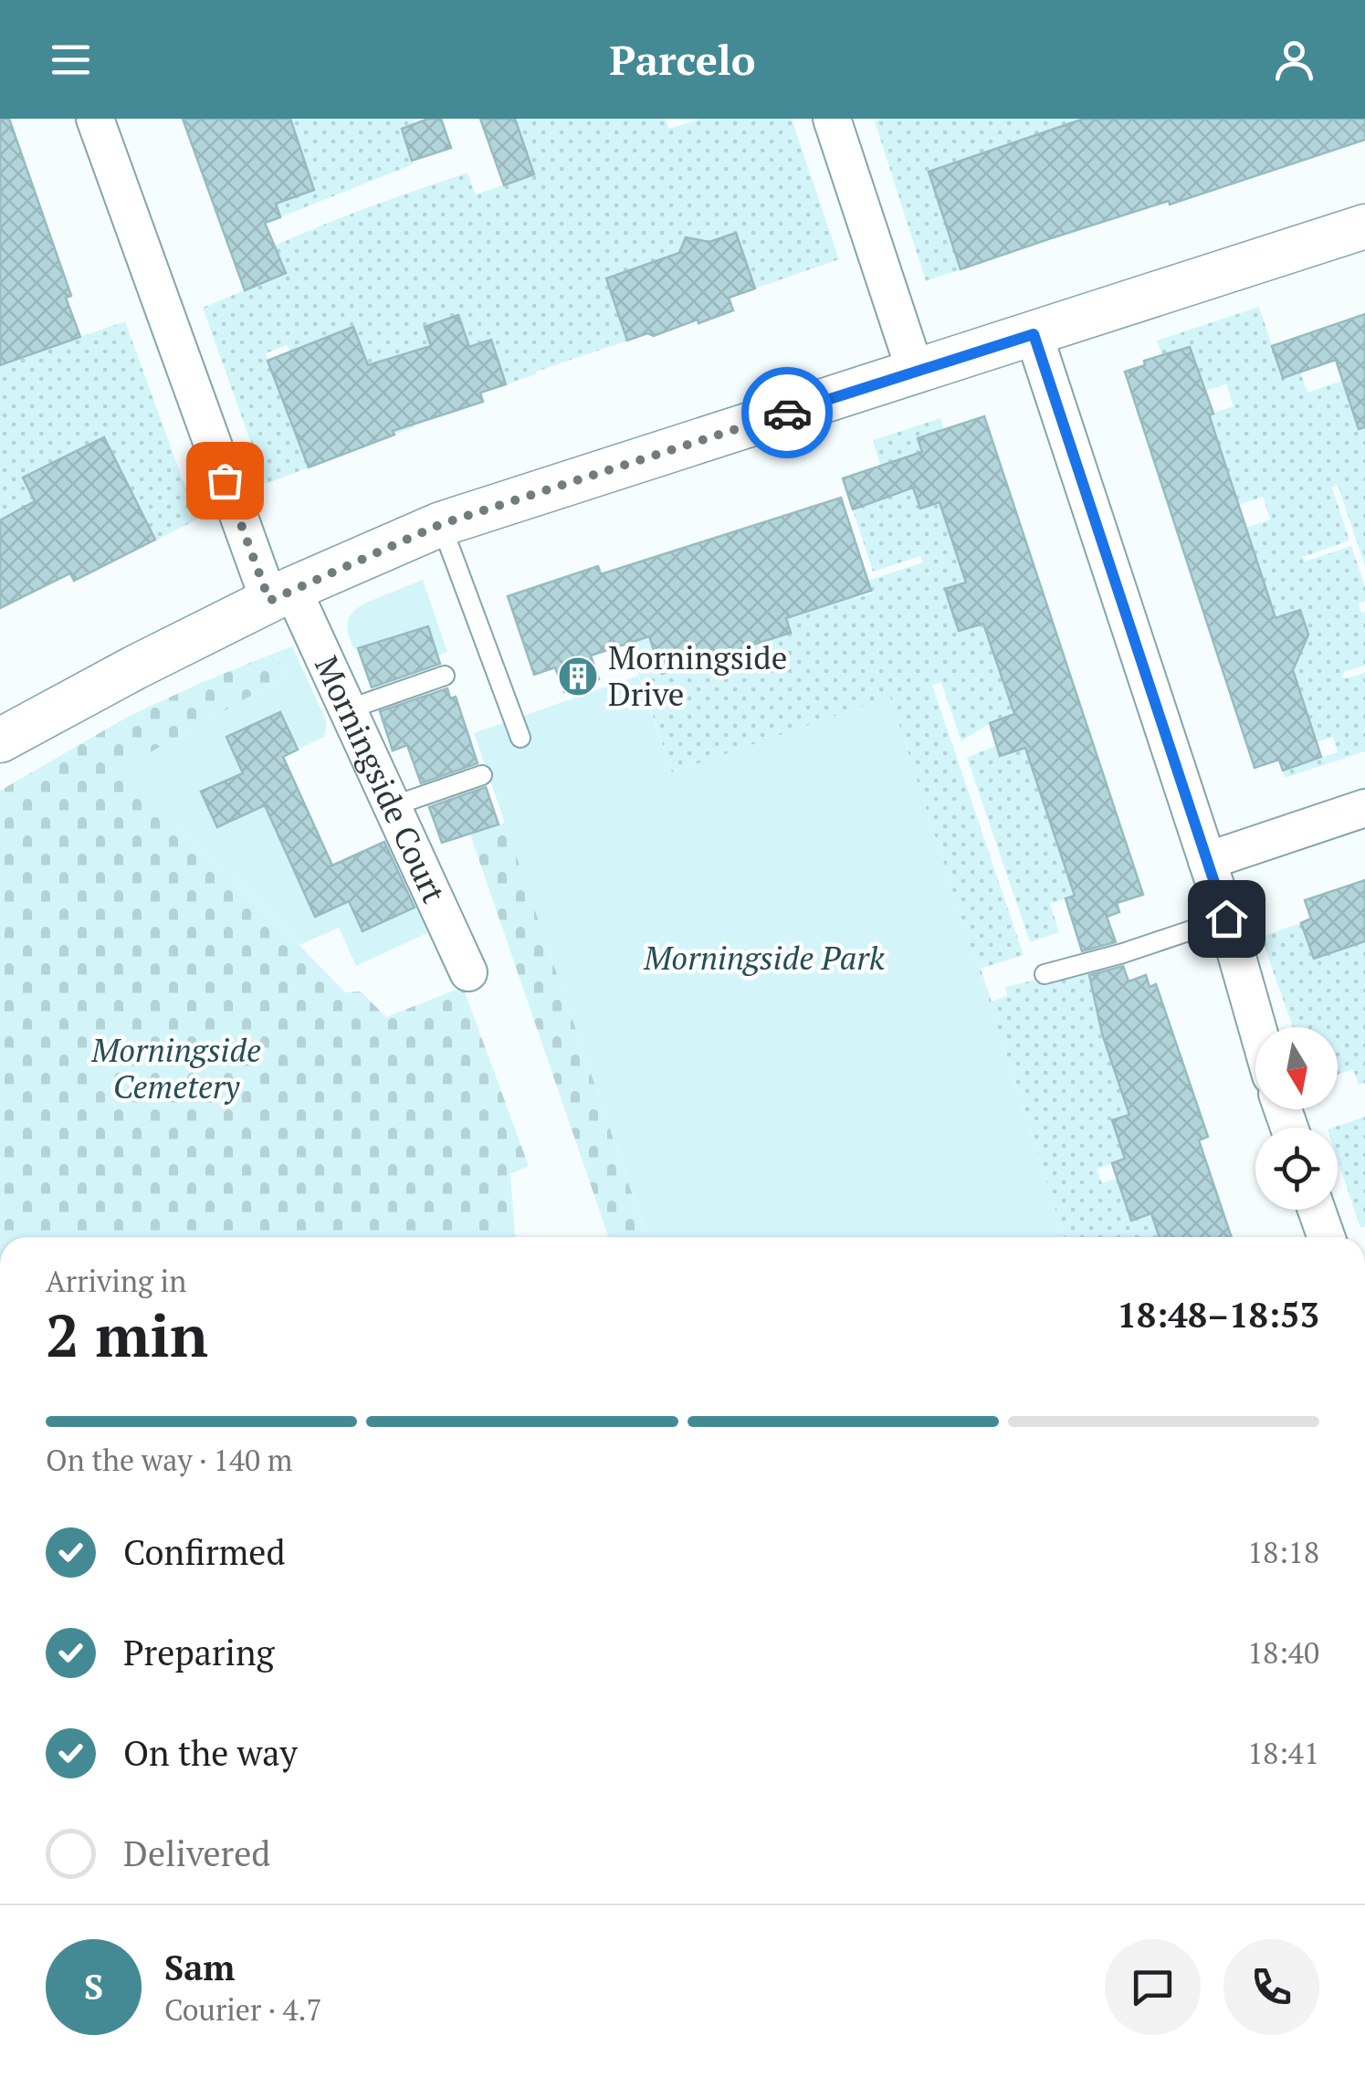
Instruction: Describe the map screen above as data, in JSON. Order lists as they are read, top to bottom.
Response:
{
  "streets": {
    "street": ["Morningside Court"]
  },
  "parks": ["Morningside Park", "Morningside Cemetery"],
  "places": {
    "building": ["Morningside Drive"]
  },
  "north": "bottom",
  "page": {
    "header": "Parcelo",
    "heading": ["2 min", "Arriving in", "18:48–18:53"],
    "panel": ["Sam", "Courier · 4.7"],
    "bar": "On the way · 140 m",
    "list": [
      ["Confirmed", "18:18"],
      ["Preparing", "18:40"],
      ["On the way", "18:41"],
      "Delivered"
    ],
    "round": "S"
  }
}
